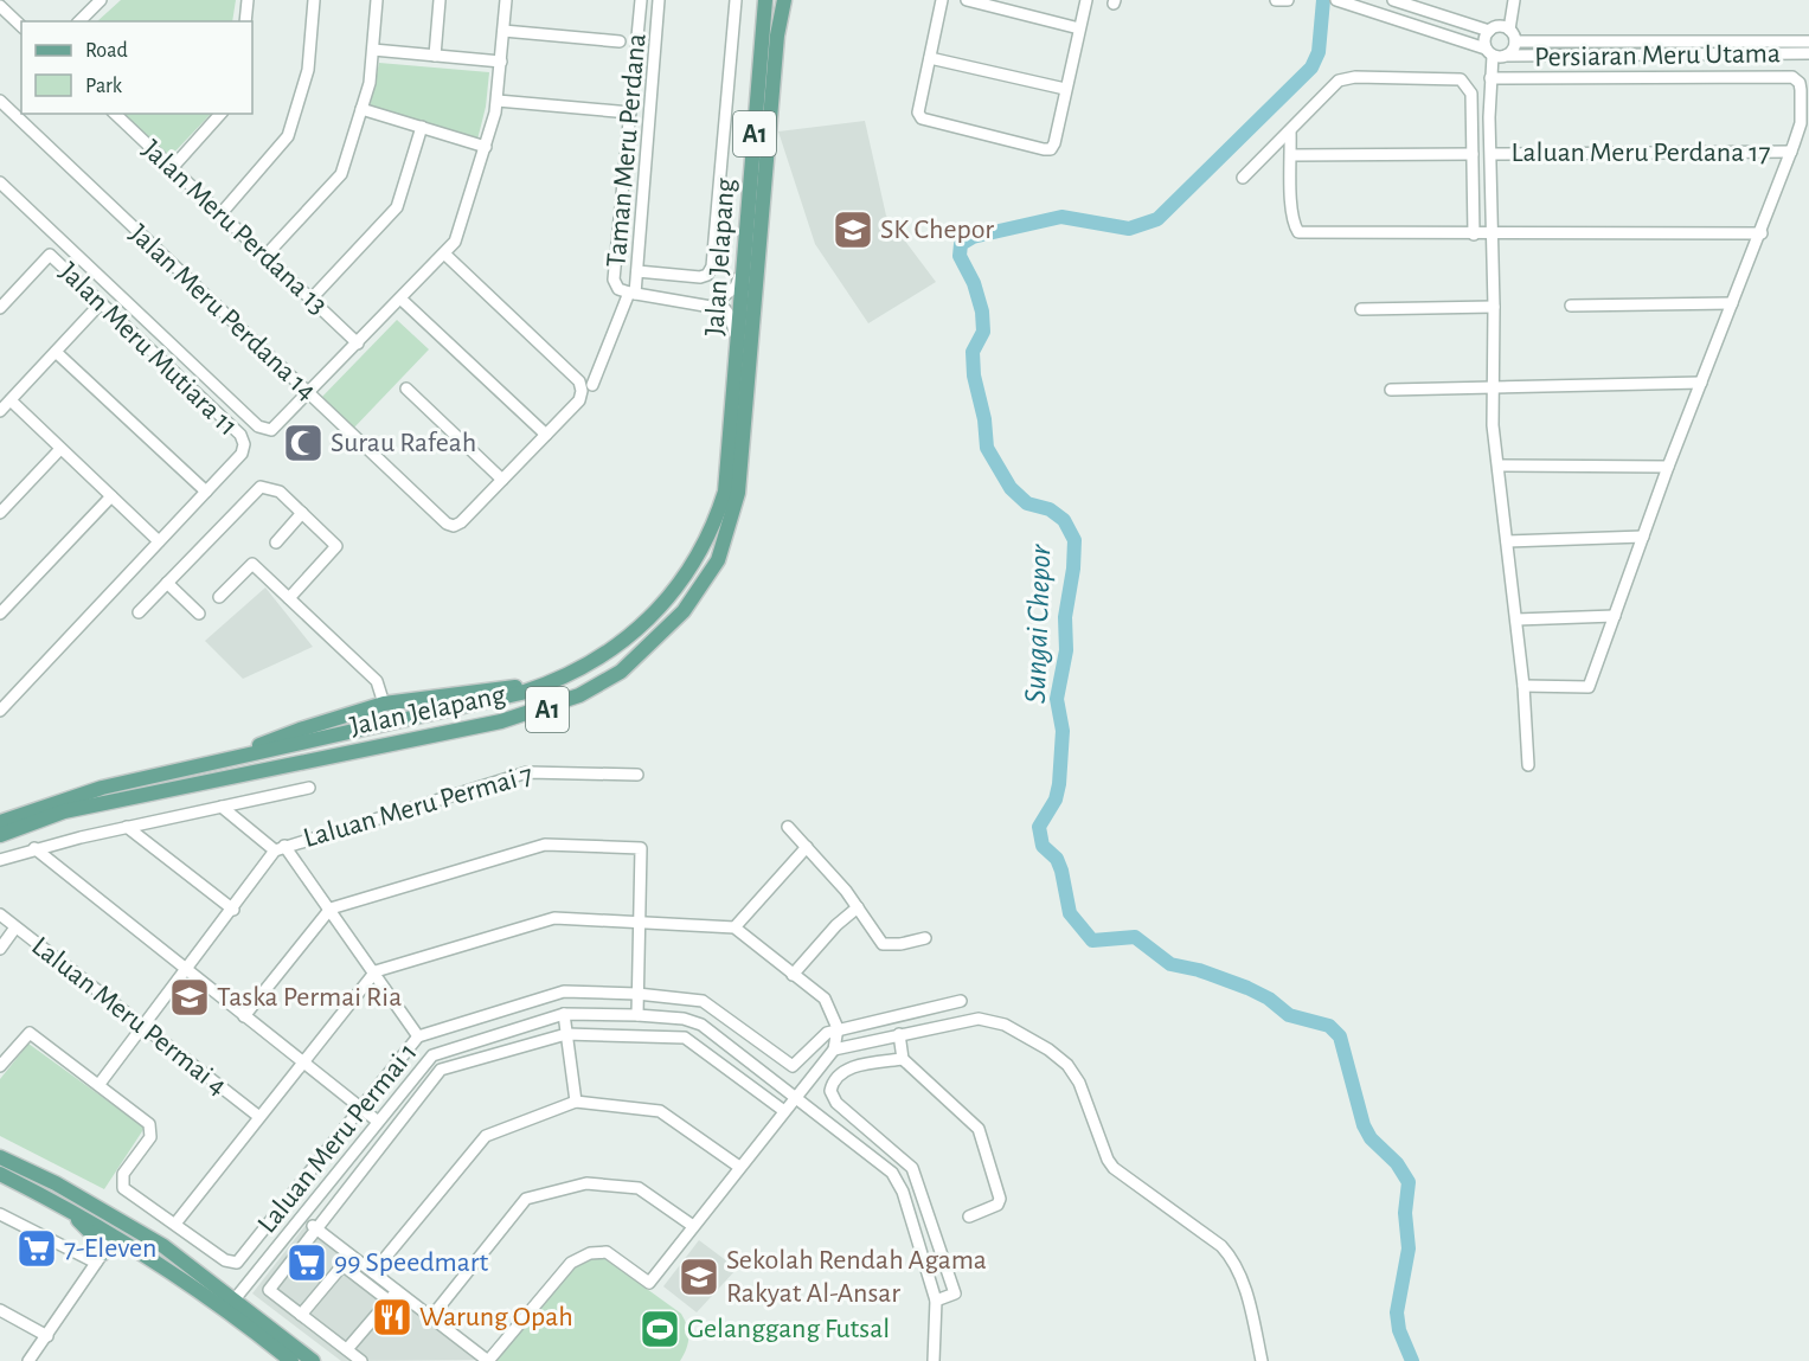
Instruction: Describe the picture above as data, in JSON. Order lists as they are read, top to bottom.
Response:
{
  "streets": {
    "main road": ["A1", "Jalan Jelapang"],
    "street": [
      "Persiaran Meru Utama",
      "Taman Meru Perdana",
      "Laluan Meru Perdana 17",
      "Jalan Meru Perdana 13",
      "Jalan Meru Perdana 14",
      "Jalan Meru Mutiara 11",
      "Laluan Meru Permai 7",
      "Laluan Meru Permai 4",
      "Laluan Meru Permai 1"
    ]
  },
  "crossings": [
    ["Laluan Meru Permai 7", "Laluan Meru Permai 4"]
  ],
  "water": ["Sungai Chepor"],
  "places": {
    "school or university": ["SK Chepor", "Taska Permai Ria", "Sekolah Rendah Agama Rakyat Al-Ansar"],
    "mosque": ["Surau Rafeah"],
    "supermarket": ["7-Eleven", "99 Speedmart"],
    "restaurant": ["Warung Opah"],
    "sports": ["Gelanggang Futsal"]
  },
  "legend": ["Road", "Park"]
}
